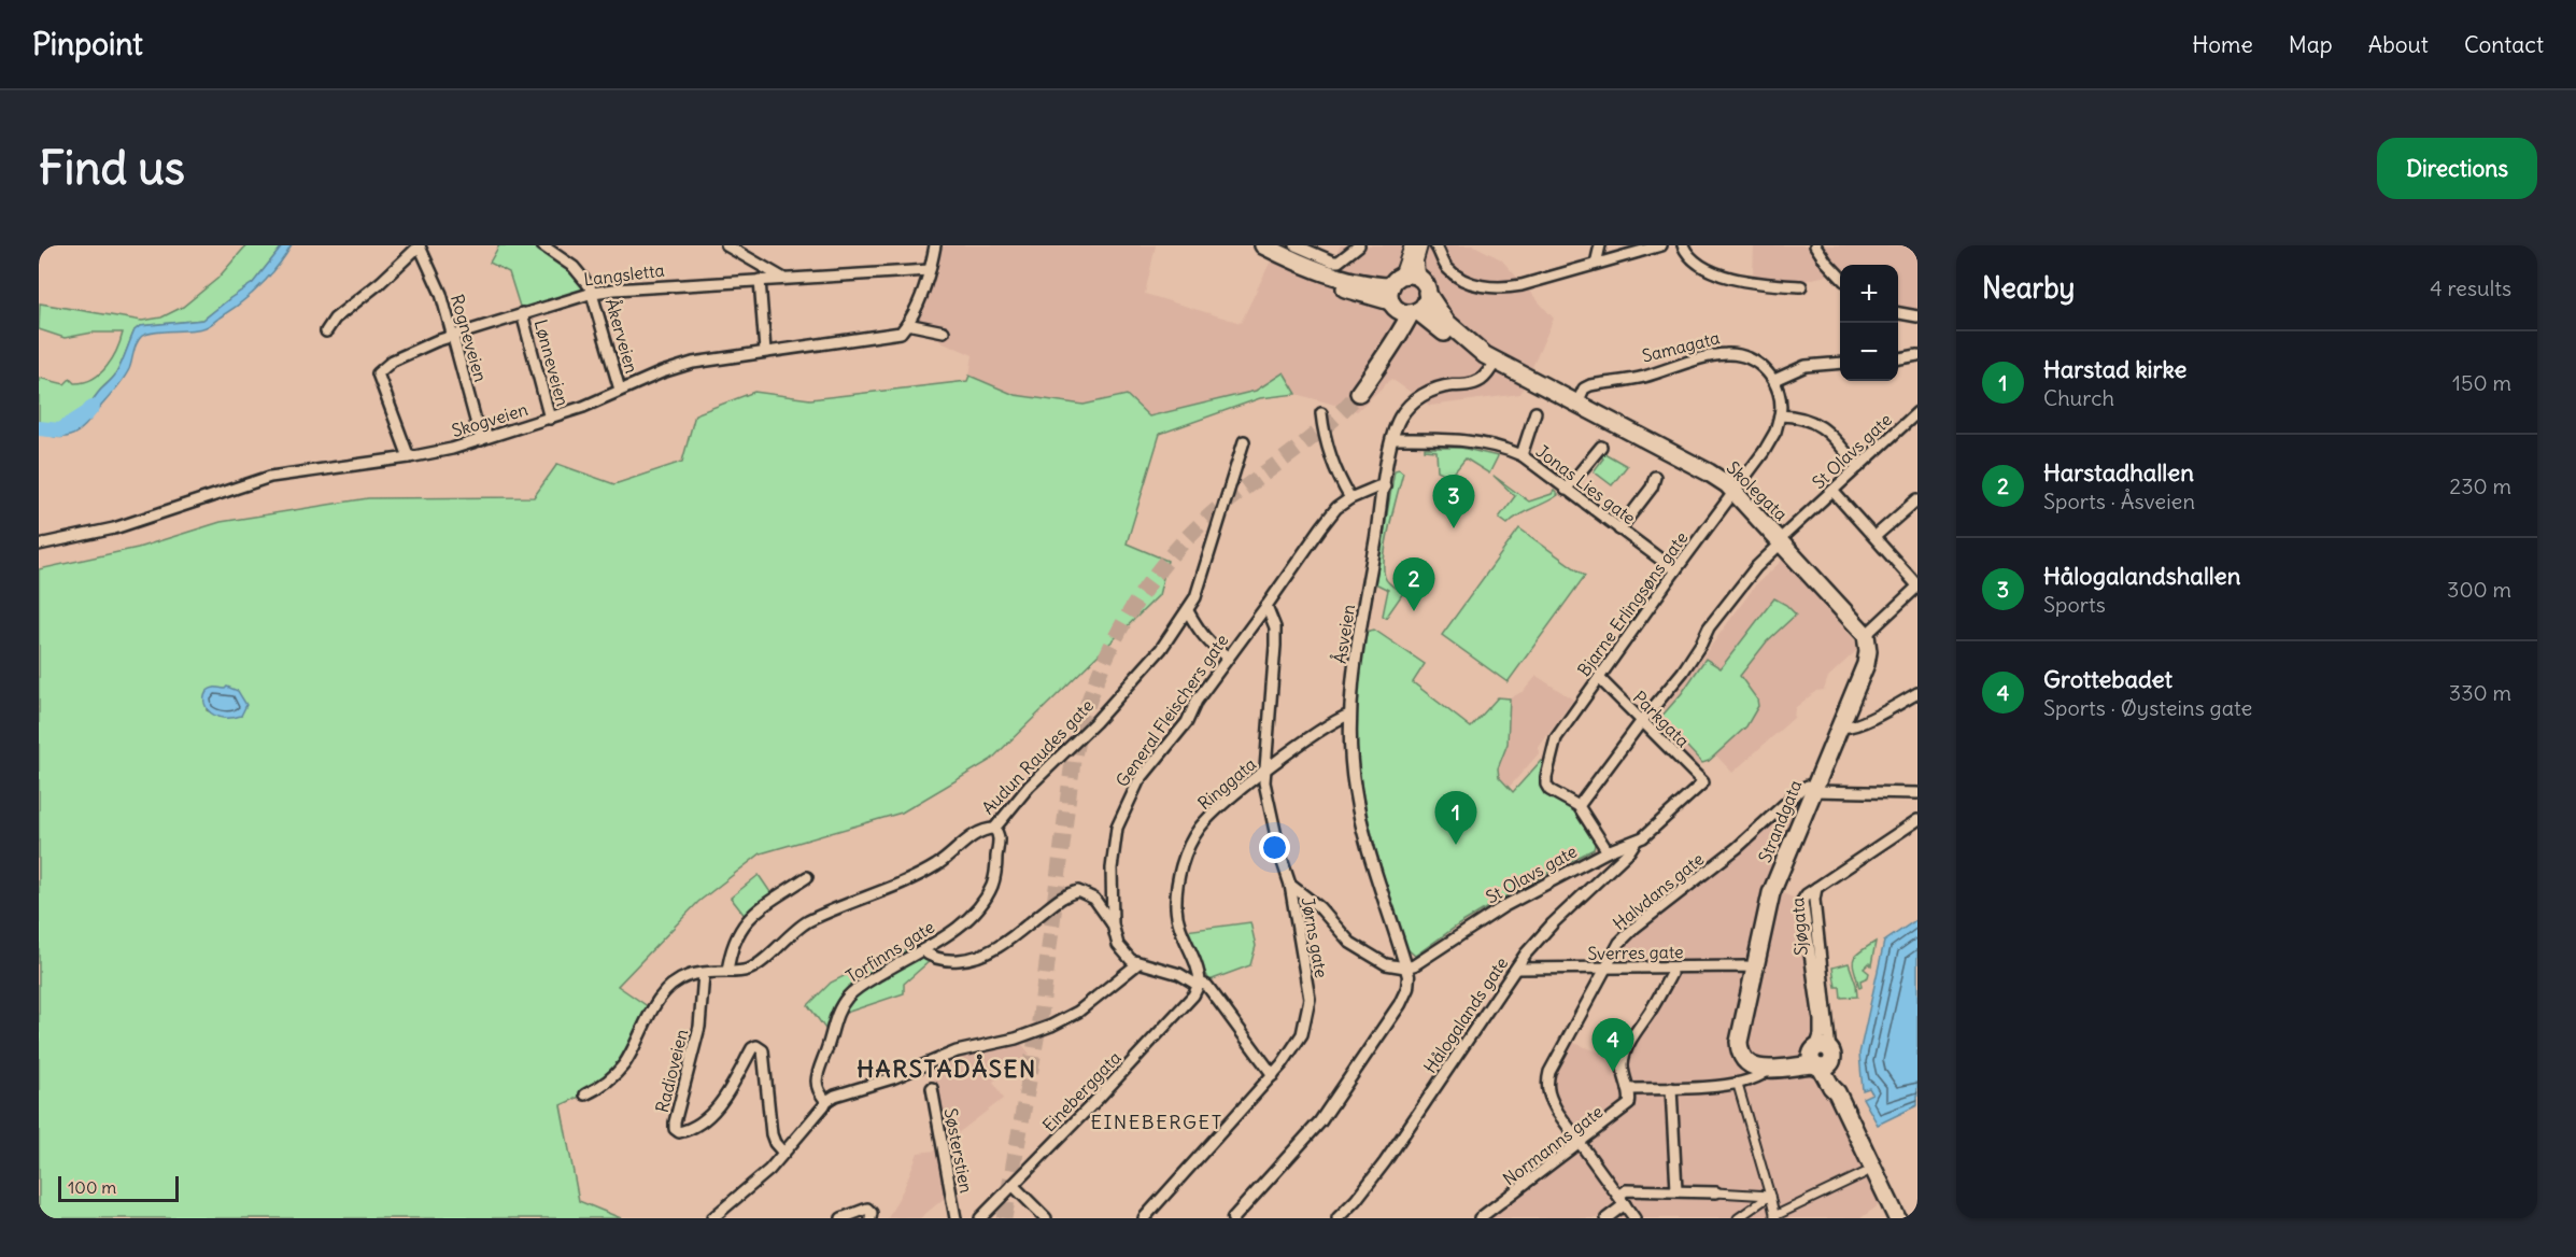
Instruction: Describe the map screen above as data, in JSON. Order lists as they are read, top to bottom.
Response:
{
  "streets": {
    "highway": ["Skolegata", "Strandgata", "Sjøgata"],
    "street": [
      "Langsletta",
      "Åkerveien",
      "Rogneveien",
      "Samagata",
      "Lønneveien",
      "Skogveien",
      "St Olavs gate",
      "Jonas Lies gate",
      "Bjarne Erlingsøns gate",
      "Åsveien",
      "General Fleischers gate",
      "Parkgata",
      "Audun Raudes gate",
      "Ringgata",
      "Halvdans gate",
      "Jørns gate",
      "Torfinns gate",
      "Sverres gate",
      "Hålogalands gate",
      "Radioveien",
      "Eineberggata",
      "Normanns gate",
      "Søsterstien"
    ]
  },
  "crossings": [
    ["Langsletta", "Åkerveien"],
    ["Langsletta", "Rogneveien"],
    ["Langsletta", "Lønneveien"],
    ["Langsletta", "Skogveien"],
    ["Åkerveien", "Skogveien"],
    ["Rogneveien", "Skogveien"],
    ["Lønneveien", "Skogveien"],
    ["St Olavs gate", "Skolegata"],
    ["St Olavs gate", "Bjarne Erlingsøns gate"],
    ["St Olavs gate", "Åsveien"],
    ["St Olavs gate", "Parkgata"],
    ["St Olavs gate", "Hålogalands gate"],
    ["Jonas Lies gate", "Bjarne Erlingsøns gate"],
    ["Jonas Lies gate", "Åsveien"],
    ["Skolegata", "Bjarne Erlingsøns gate"],
    ["Skolegata", "Strandgata"],
    ["Bjarne Erlingsøns gate", "Parkgata"],
    ["Åsveien", "General Fleischers gate"],
    ["Åsveien", "Ringgata"],
    ["General Fleischers gate", "Jørns gate"],
    ["Parkgata", "Hålogalands gate"],
    ["Audun Raudes gate", "Torfinns gate"],
    ["Audun Raudes gate", "Radioveien"],
    ["Ringgata", "Jørns gate"],
    ["Ringgata", "Eineberggata"],
    ["Strandgata", "Halvdans gate"],
    ["Strandgata", "Sverres gate"],
    ["Halvdans gate", "Sverres gate"],
    ["Halvdans gate", "Normanns gate"],
    ["Sverres gate", "Hålogalands gate"]
  ],
  "districts": ["HARSTADÅSEN", "EINEBERGET"],
  "scale_bar": "100 m",
  "page": {
    "header": "Pinpoint",
    "nav": [
      "Home",
      "Map",
      "About",
      "Contact"
    ],
    "buttons": "Directions",
    "title": "Find us",
    "heading": ["Nearby", "4 results"],
    "map_buttons": ["+", "−"],
    "list": [
      {
        "mark": "1",
        "name": "Harstad kirke",
        "note": "Church",
        "value": "150 m"
      },
      {
        "mark": "2",
        "name": "Harstadhallen",
        "note": "Sports · Åsveien",
        "value": "230 m"
      },
      {
        "mark": "3",
        "name": "Hålogalandshallen",
        "note": "Sports",
        "value": "300 m"
      },
      {
        "mark": "4",
        "name": "Grottebadet",
        "note": "Sports · Øysteins gate",
        "value": "330 m"
      }
    ],
    "pins": [
      "3",
      "2",
      "1",
      "4"
    ],
    "scale": "100 m"
  }
}
